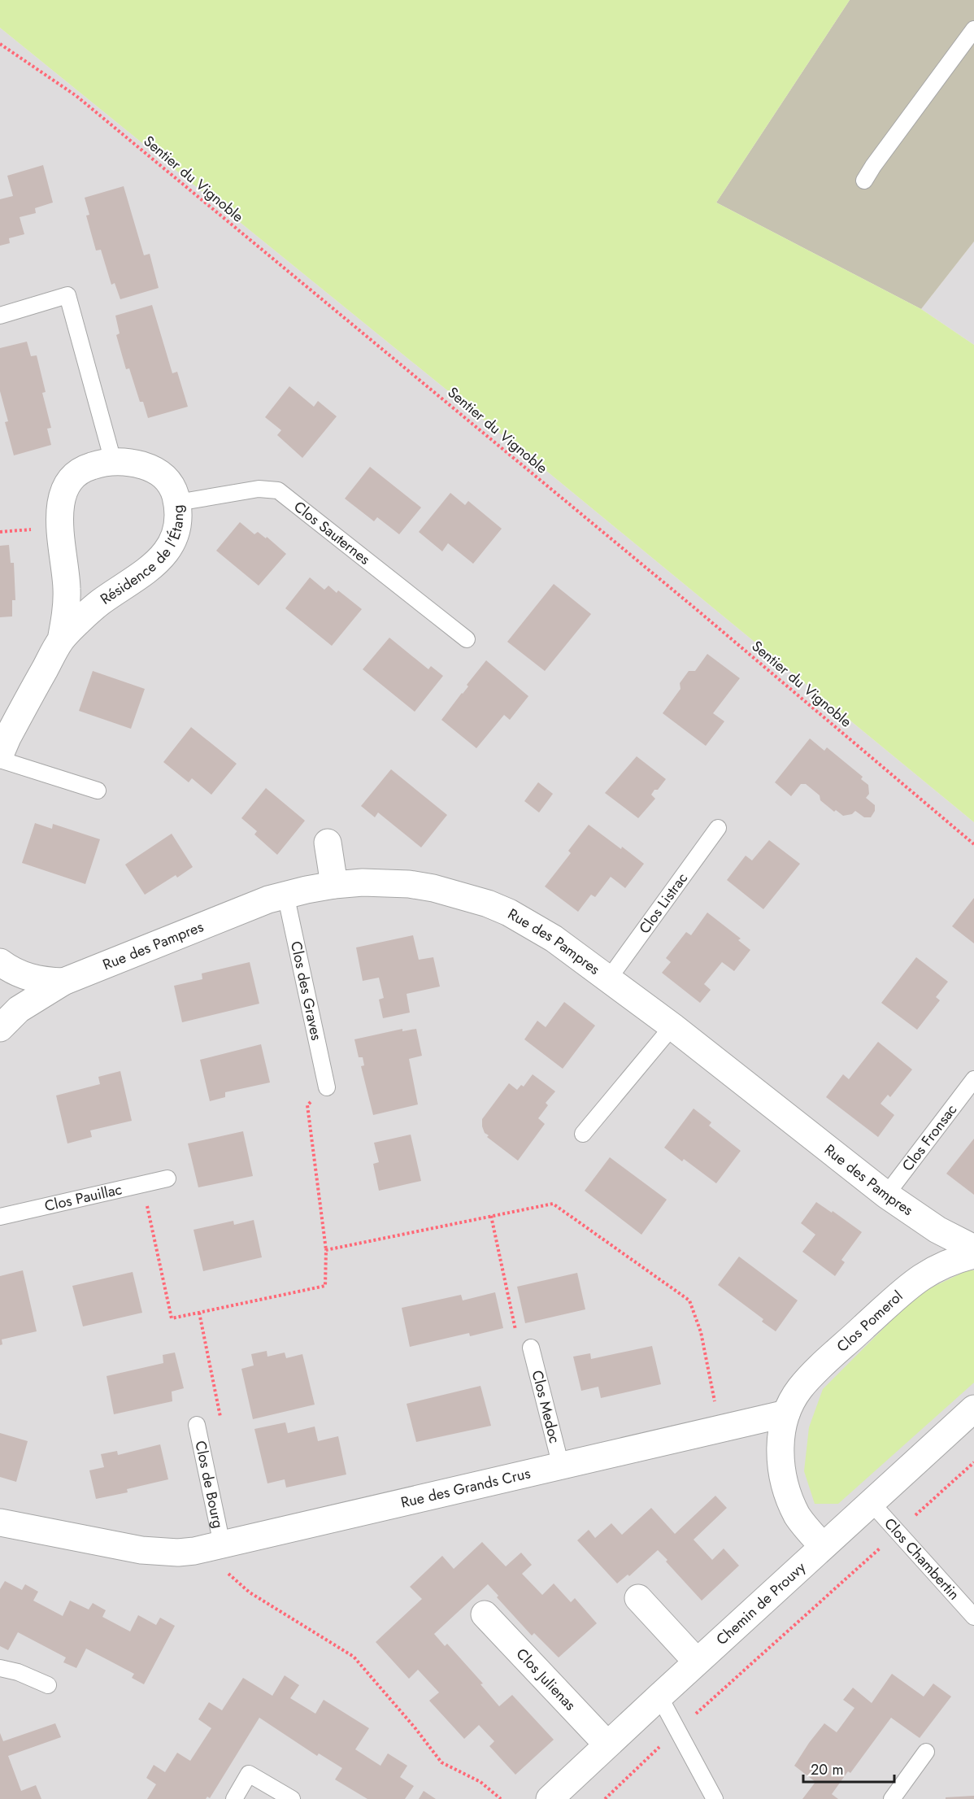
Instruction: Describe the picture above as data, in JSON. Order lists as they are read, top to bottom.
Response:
{
  "streets": {
    "street": [
      "Résidence de l'Étang",
      "Rue des Pampres",
      "Clos Pomerol",
      "Rue des Grands Crus",
      "Chemin de Prouvy",
      "Clos Julienas"
    ],
    "lane": [
      "Clos Sauternes",
      "Clos Listrac",
      "Clos des Graves",
      "Clos Fronsac",
      "Clos Pauillac",
      "Clos Medoc",
      "Clos de Bourg",
      "Clos Chambertin"
    ],
    "path": ["Sentier du Vignoble"]
  },
  "crossings": [
    ["Clos Sauternes", "Résidence de l'Étang"],
    ["Clos Listrac", "Rue des Pampres"],
    ["Rue des Pampres", "Clos des Graves"],
    ["Rue des Pampres", "Clos Fronsac"],
    ["Clos Pomerol", "Rue des Grands Crus"],
    ["Clos Medoc", "Rue des Grands Crus"],
    ["Clos de Bourg", "Rue des Grands Crus"],
    ["Clos Chambertin", "Chemin de Prouvy"],
    ["Chemin de Prouvy", "Clos Julienas"]
  ],
  "scale_bar": "20 m"
}
